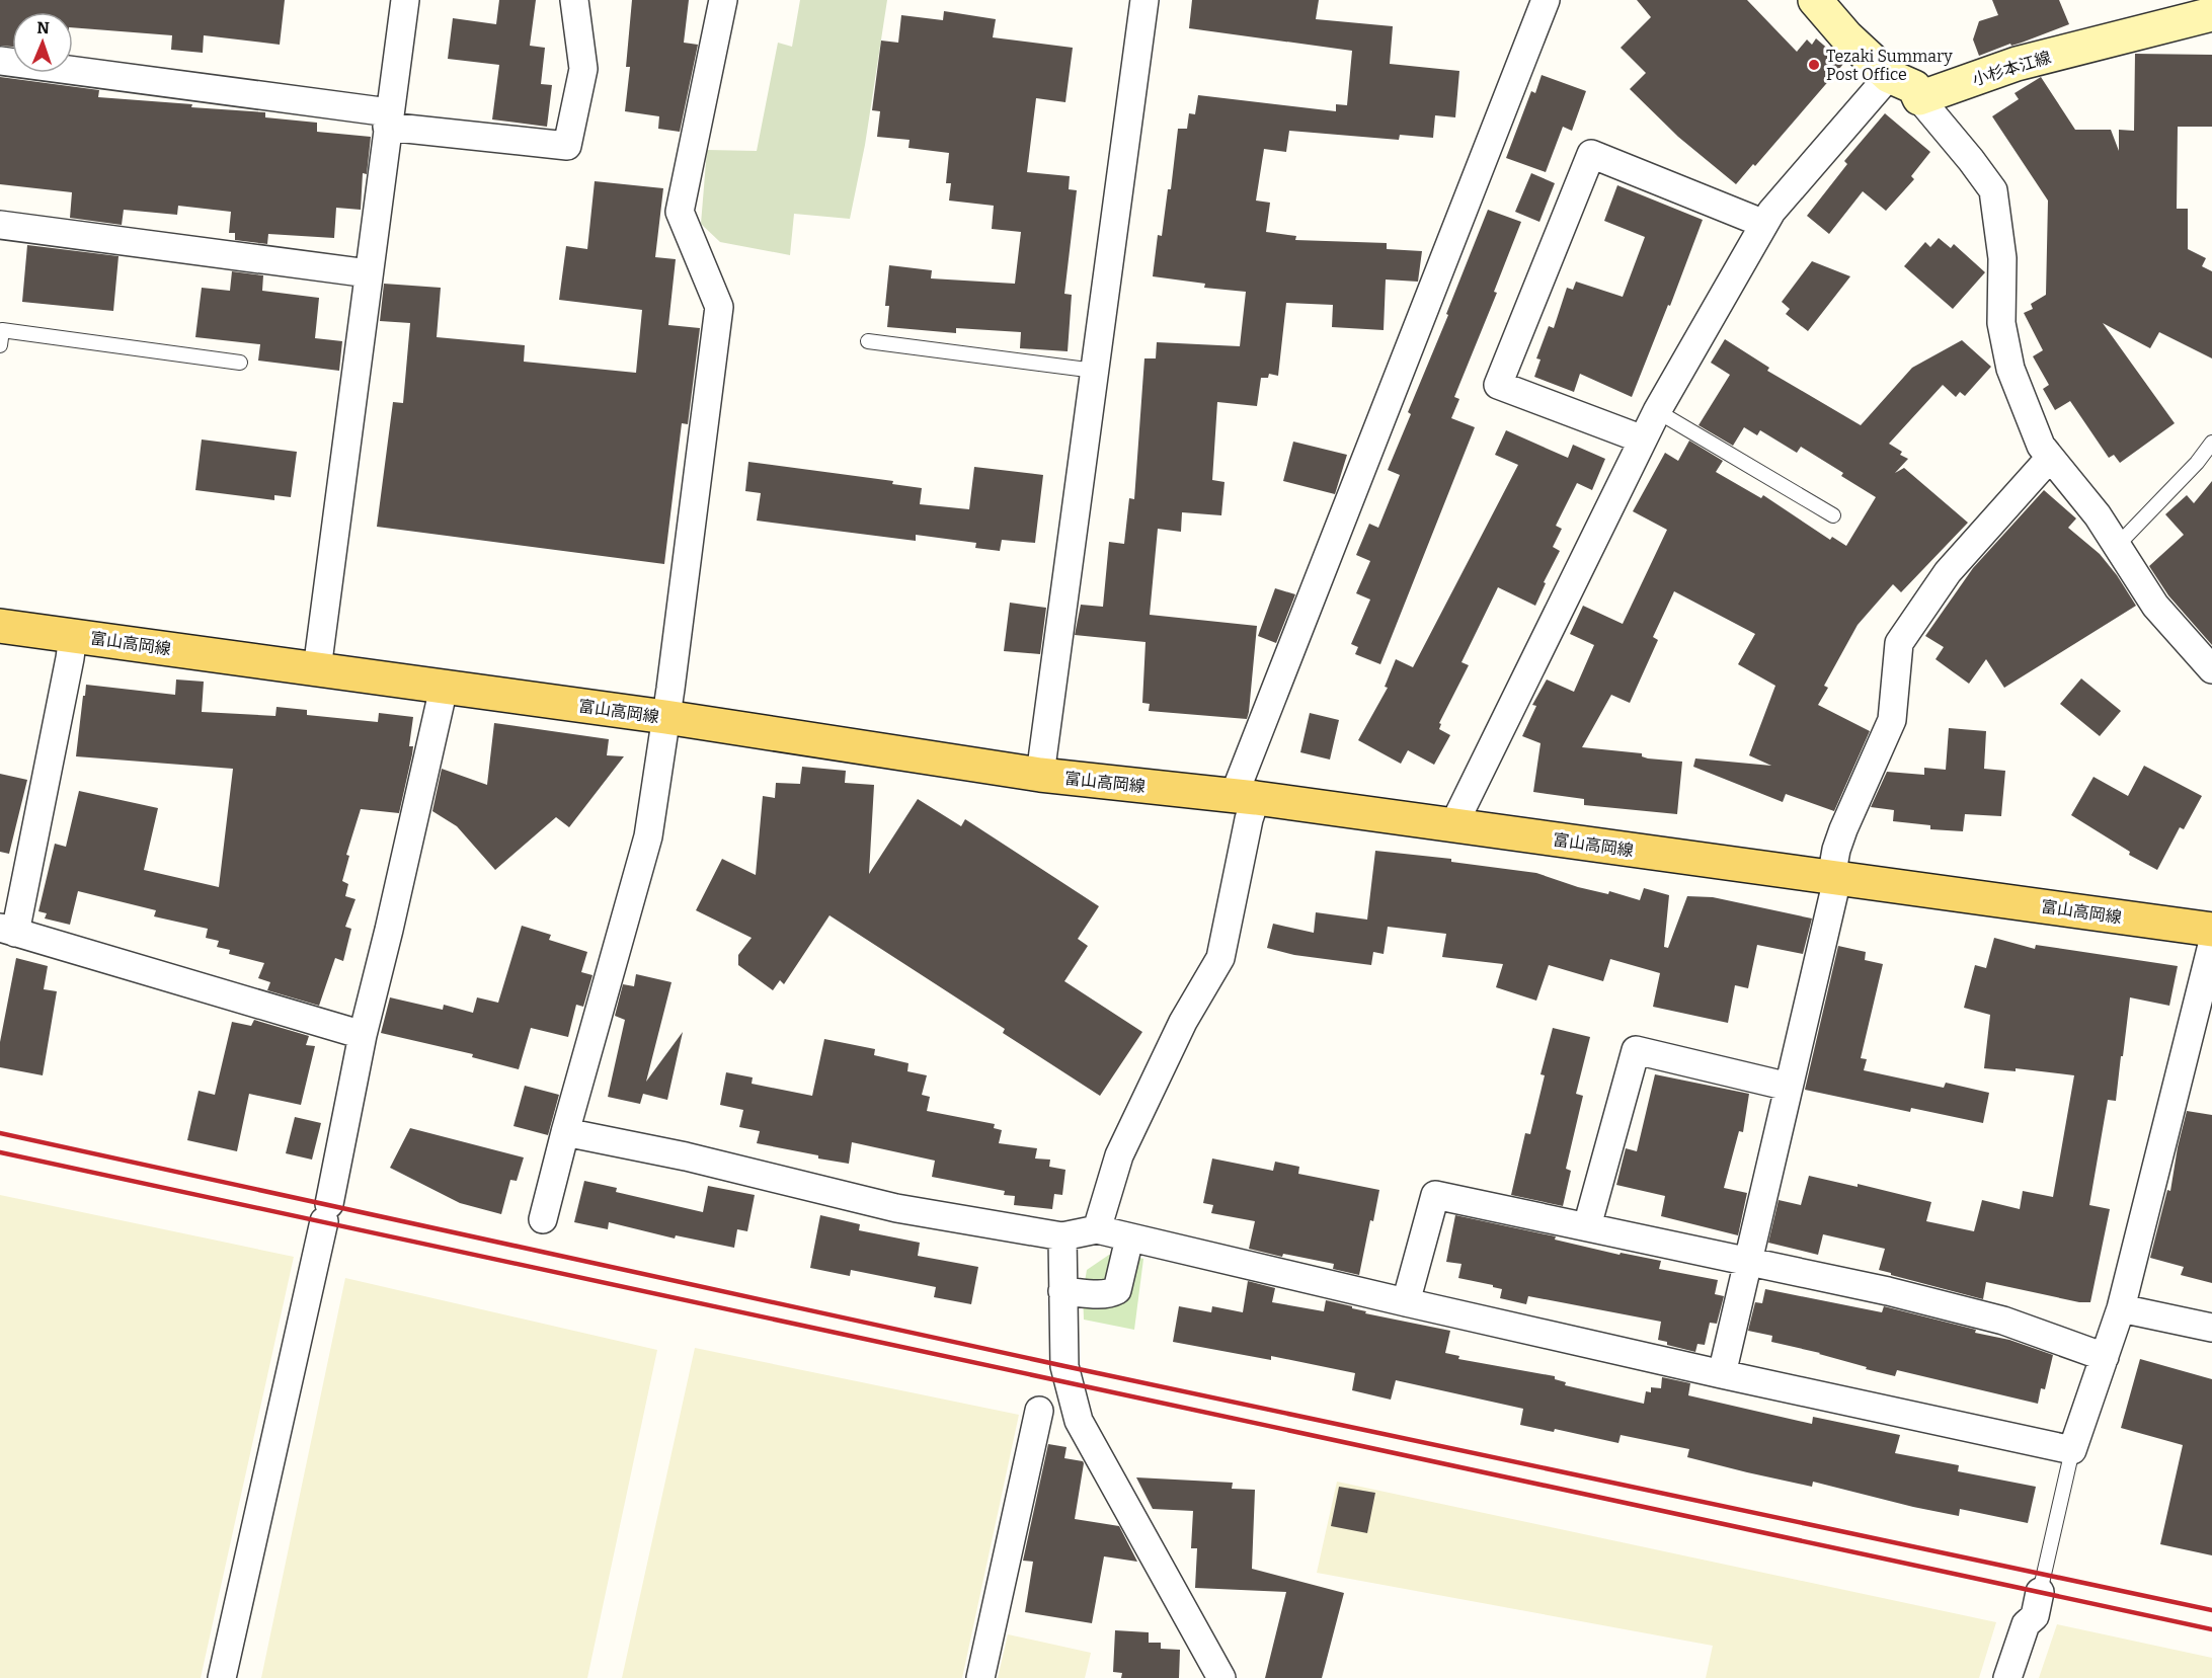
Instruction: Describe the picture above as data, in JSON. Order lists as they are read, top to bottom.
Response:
{
  "streets": {
    "main road": ["小杉本江線", "富山高岡線"]
  },
  "places": ["Tezaki Summary Post Office"],
  "north": "top"
}
